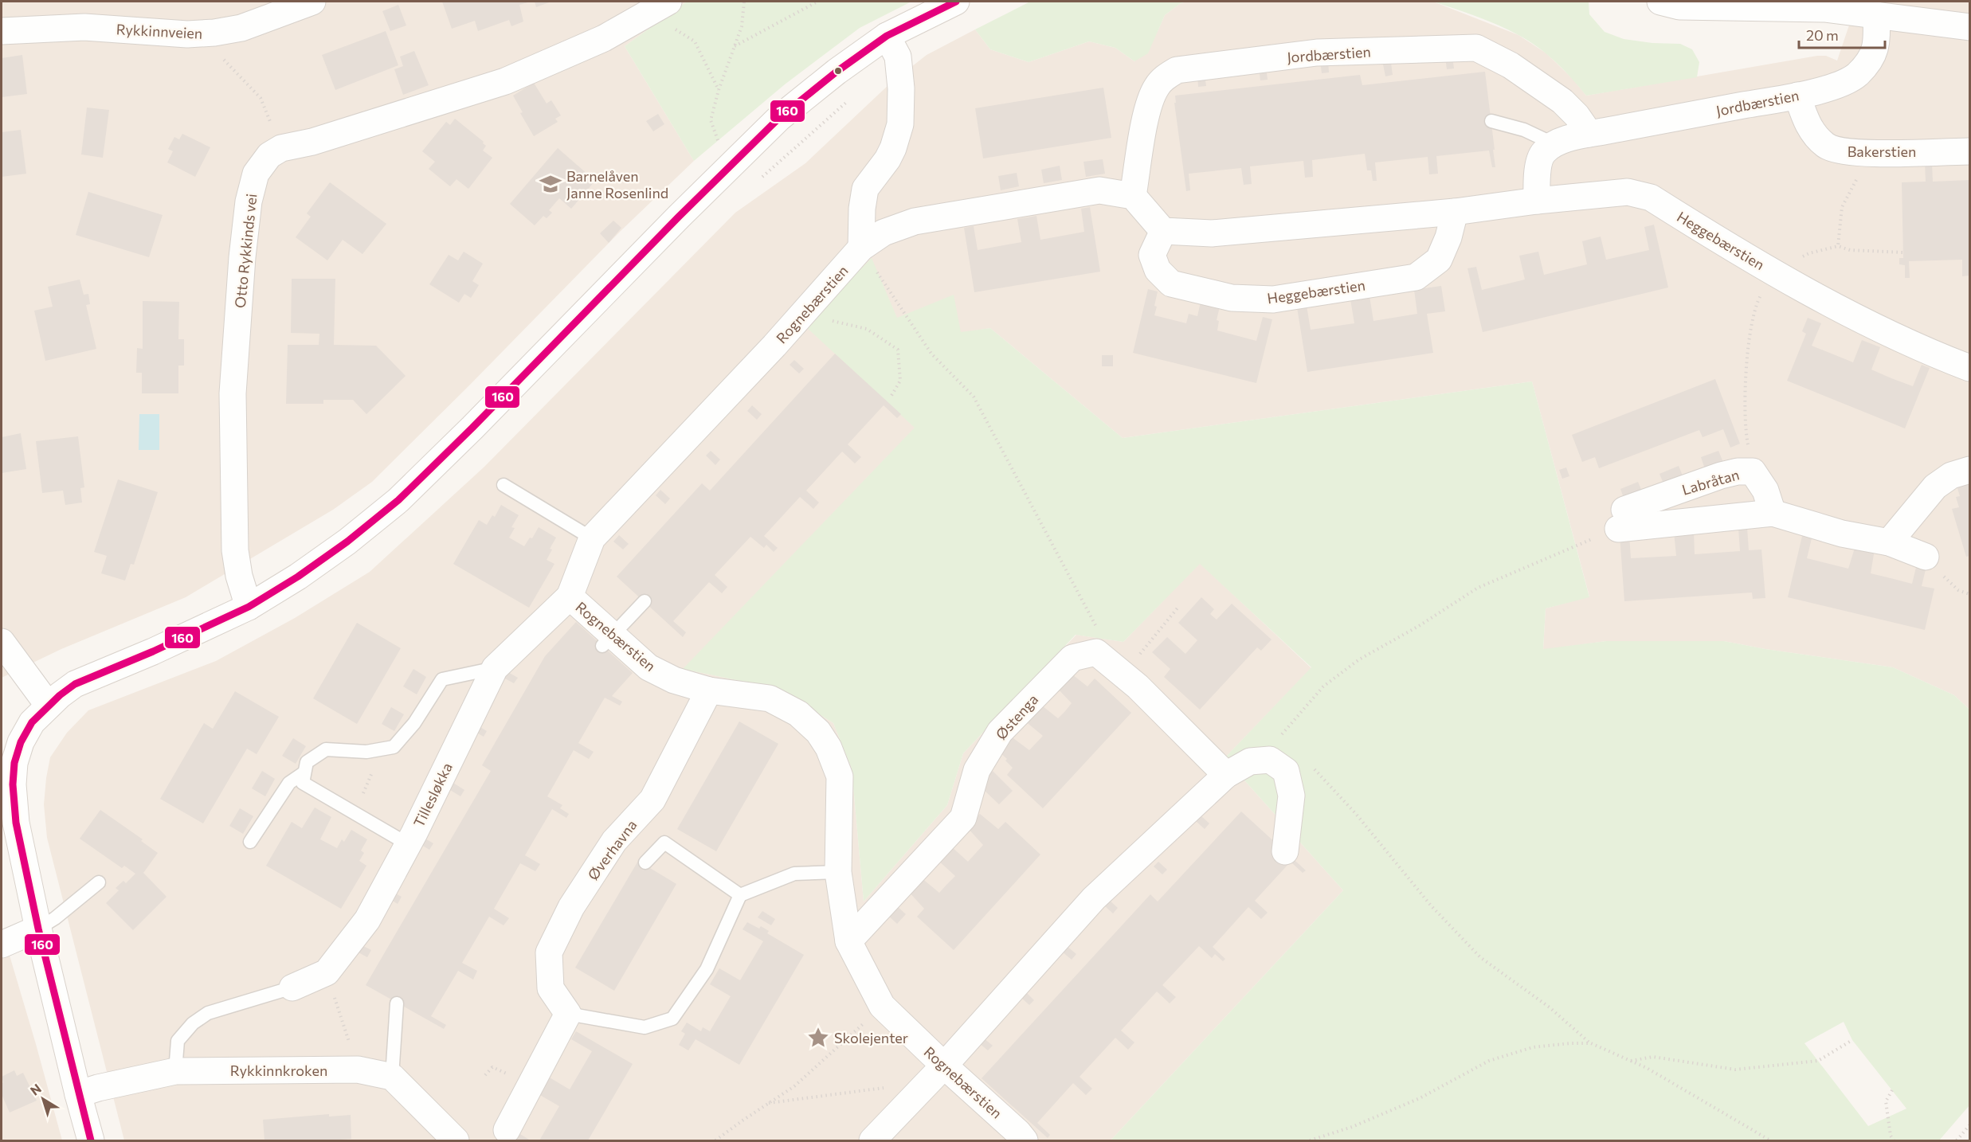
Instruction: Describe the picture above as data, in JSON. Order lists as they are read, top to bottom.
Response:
{
  "streets": {
    "street": [
      "Rykkinnveien",
      "Jordbærstien",
      "Bakerstien",
      "Heggebærstien",
      "Otto Rykkinds vei",
      "Rognebærstien",
      "Labråtan",
      "Østenga",
      "Tillesløkka",
      "Øverhavna",
      "Rykkinnkroken"
    ]
  },
  "crossings": [
    ["Jordbærstien", "Bakerstien"],
    ["Rognebærstien", "Østenga"],
    ["Rognebærstien", "Tillesløkka"],
    ["Rognebærstien", "Øverhavna"]
  ],
  "places": {
    "school or university": ["Barnelåven Janne Rosenlind"],
    "place": ["Skolejenter"]
  },
  "lines": ["transit line 160"],
  "scale_bar": "20 m",
  "north": "top left"
}
